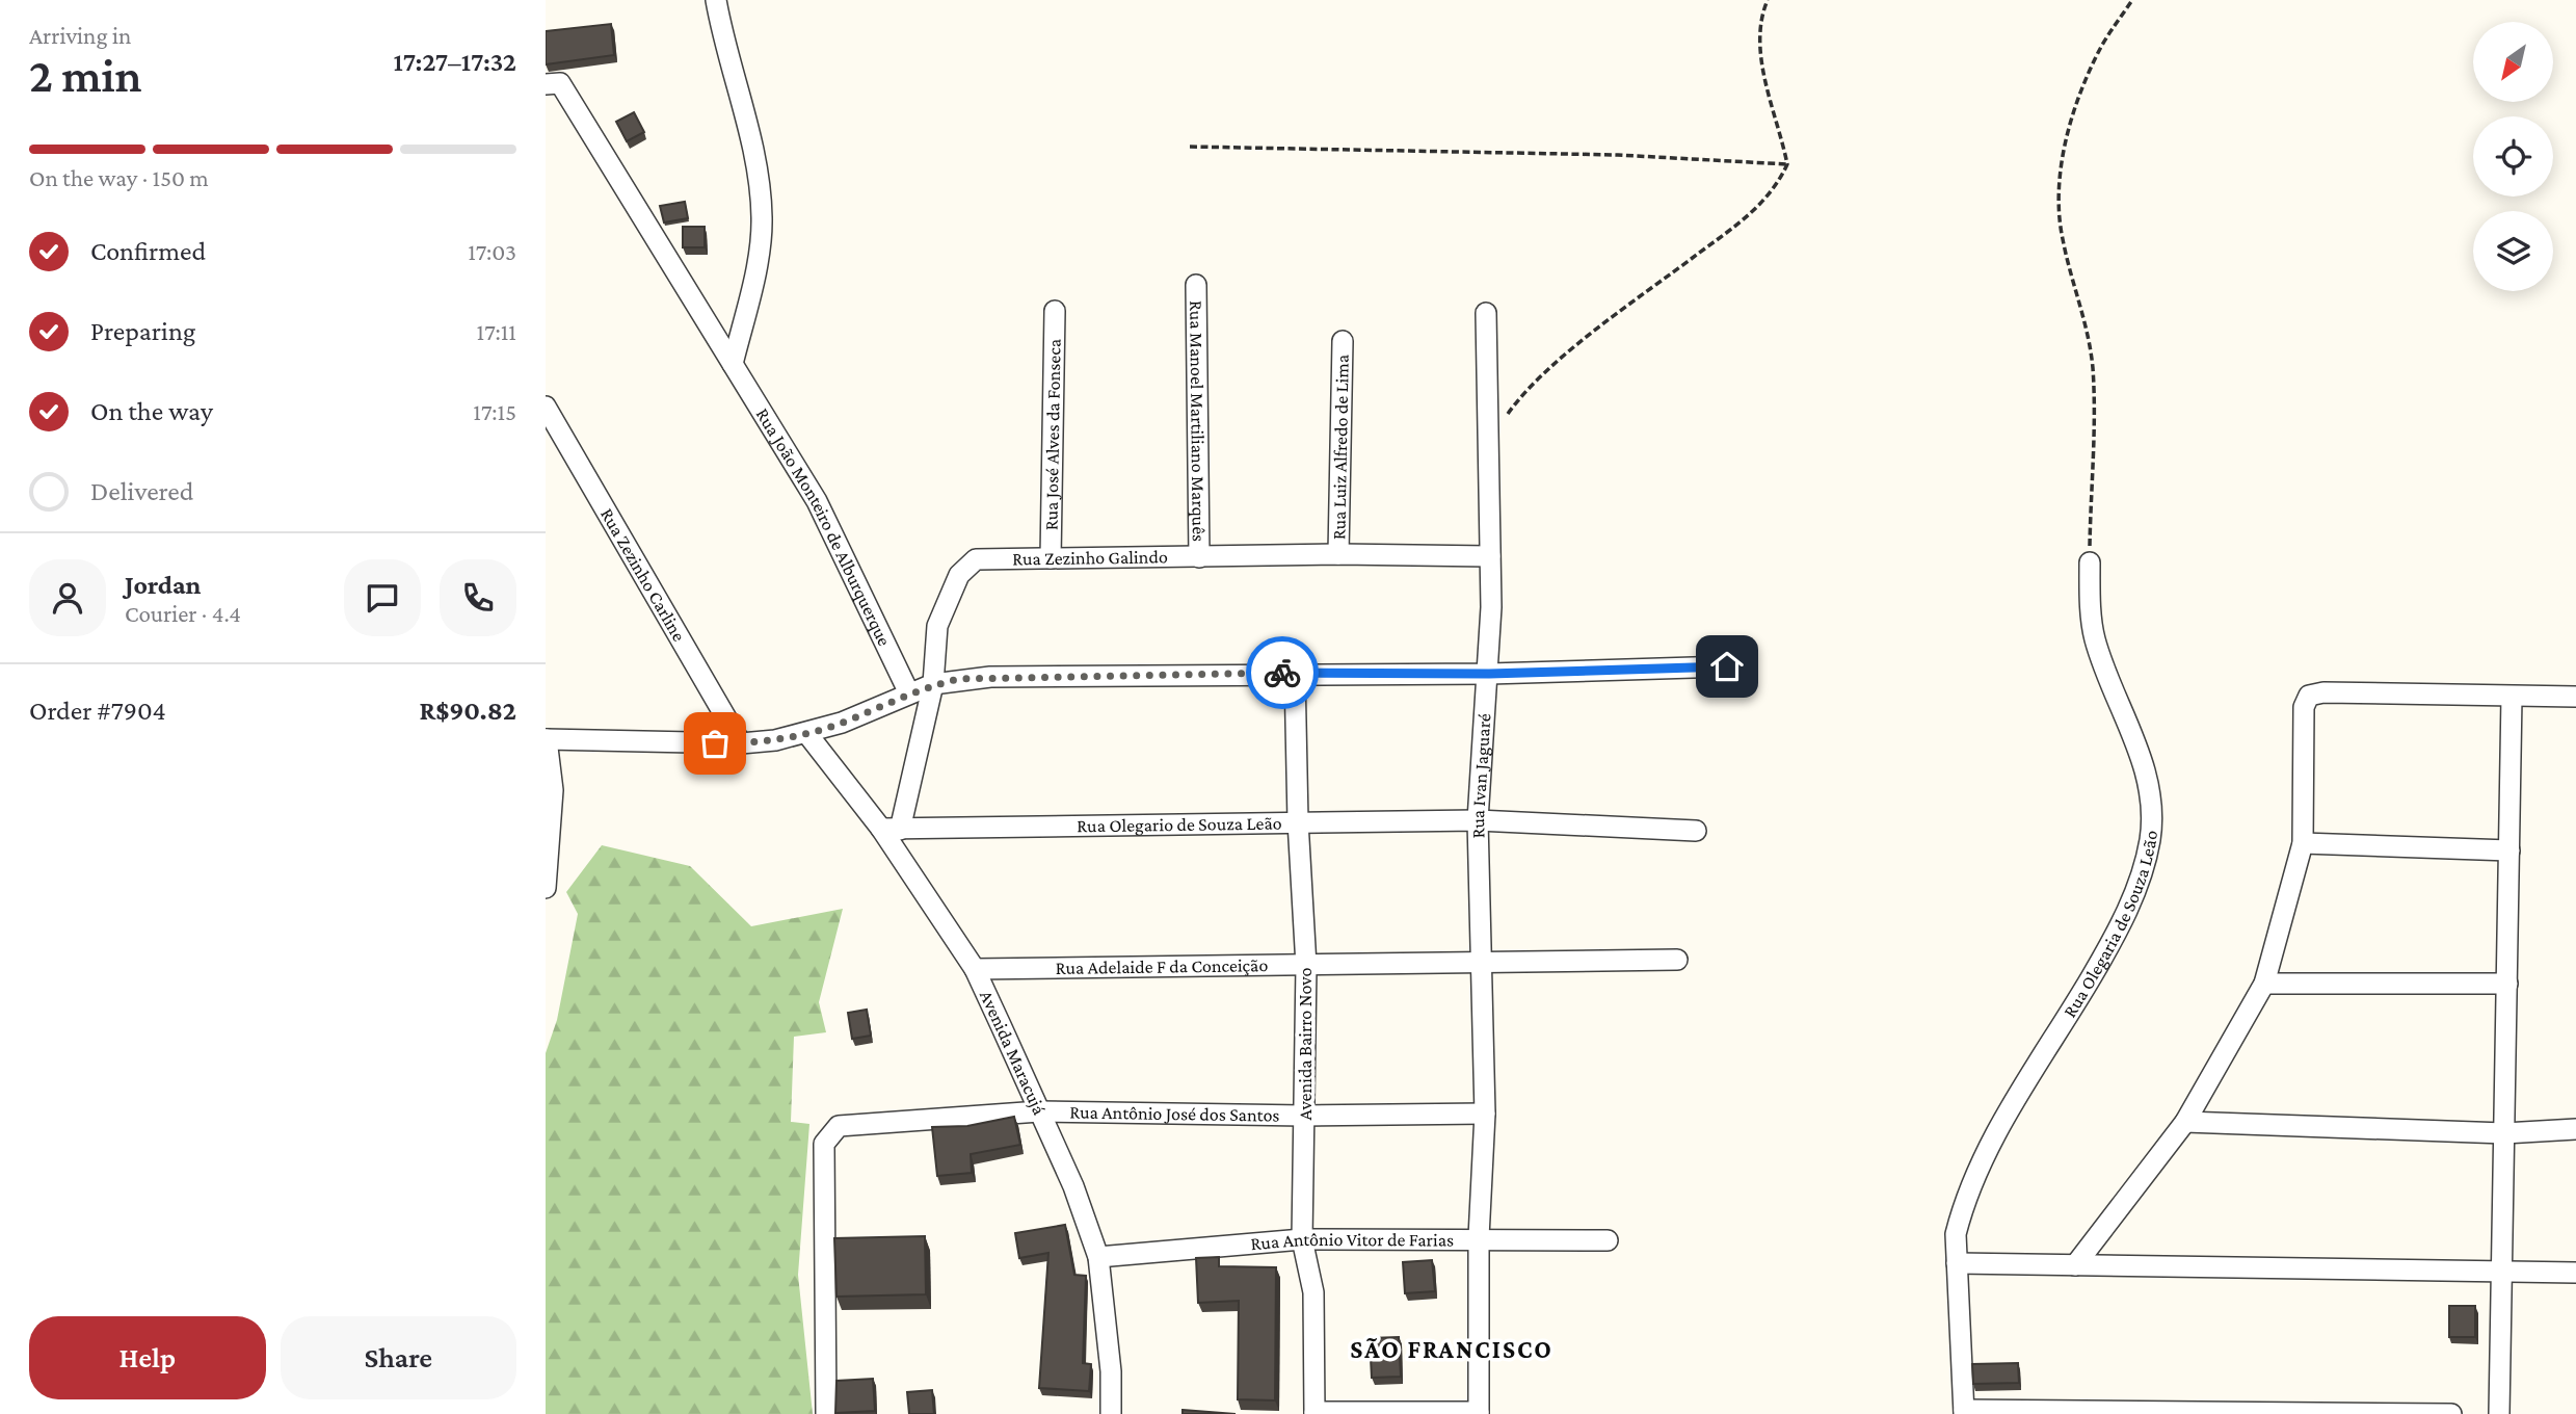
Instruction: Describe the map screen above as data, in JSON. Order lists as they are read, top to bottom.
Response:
{
  "streets": {
    "street": [
      "Rua Manoel Martiliano Marquês",
      "Rua José Alves da Fonseca",
      "Rua Luiz Alfredo de Lima",
      "Rua João Monteiro de Alburquerque",
      "Rua Zezinho Galindo",
      "Rua Zezinho Carline",
      "Rua Ivan Jaguaré",
      "Rua Olegario de Souza Leão",
      "Rua Olegaria de Souza Leão",
      "Rua Adelaide F da Conceição",
      "Avenida Bairro Novo",
      "Avenida Maracujá",
      "Rua Antônio José dos Santos",
      "Rua Antônio Vitor de Farias"
    ]
  },
  "crossings": [
    ["Rua Manoel Martiliano Marquês", "Rua Zezinho Galindo"],
    ["Rua José Alves da Fonseca", "Rua Zezinho Galindo"],
    ["Rua Luiz Alfredo de Lima", "Rua Zezinho Galindo"],
    ["Rua Zezinho Galindo", "Rua Ivan Jaguaré"],
    ["Rua Zezinho Galindo", "Rua Olegario de Souza Leão"],
    ["Rua Zezinho Galindo", "Avenida Maracujá"],
    ["Rua Ivan Jaguaré", "Rua Olegario de Souza Leão"],
    ["Rua Ivan Jaguaré", "Rua Adelaide F da Conceição"],
    ["Rua Ivan Jaguaré", "Rua Antônio José dos Santos"],
    ["Rua Ivan Jaguaré", "Rua Antônio Vitor de Farias"],
    ["Rua Olegario de Souza Leão", "Avenida Bairro Novo"],
    ["Rua Olegario de Souza Leão", "Avenida Maracujá"],
    ["Rua Adelaide F da Conceição", "Avenida Bairro Novo"],
    ["Rua Adelaide F da Conceição", "Avenida Maracujá"],
    ["Avenida Bairro Novo", "Rua Antônio José dos Santos"],
    ["Avenida Bairro Novo", "Rua Antônio Vitor de Farias"],
    ["Avenida Maracujá", "Rua Antônio José dos Santos"],
    ["Avenida Maracujá", "Rua Antônio Vitor de Farias"]
  ],
  "districts": ["SÃO FRANCISCO"],
  "north": "bottom left",
  "page": {
    "heading": ["2 min", "Arriving in", "17:27–17:32"],
    "panel": [
      "Jordan",
      "Courier · 4.4",
      "Order #7904",
      "R$90.82"
    ],
    "bar": "On the way · 150 m",
    "list": [
      ["Confirmed", "17:03"],
      ["Preparing", "17:11"],
      ["On the way", "17:15"],
      "Delivered"
    ],
    "buttons": ["Help", "Share"]
  }
}
